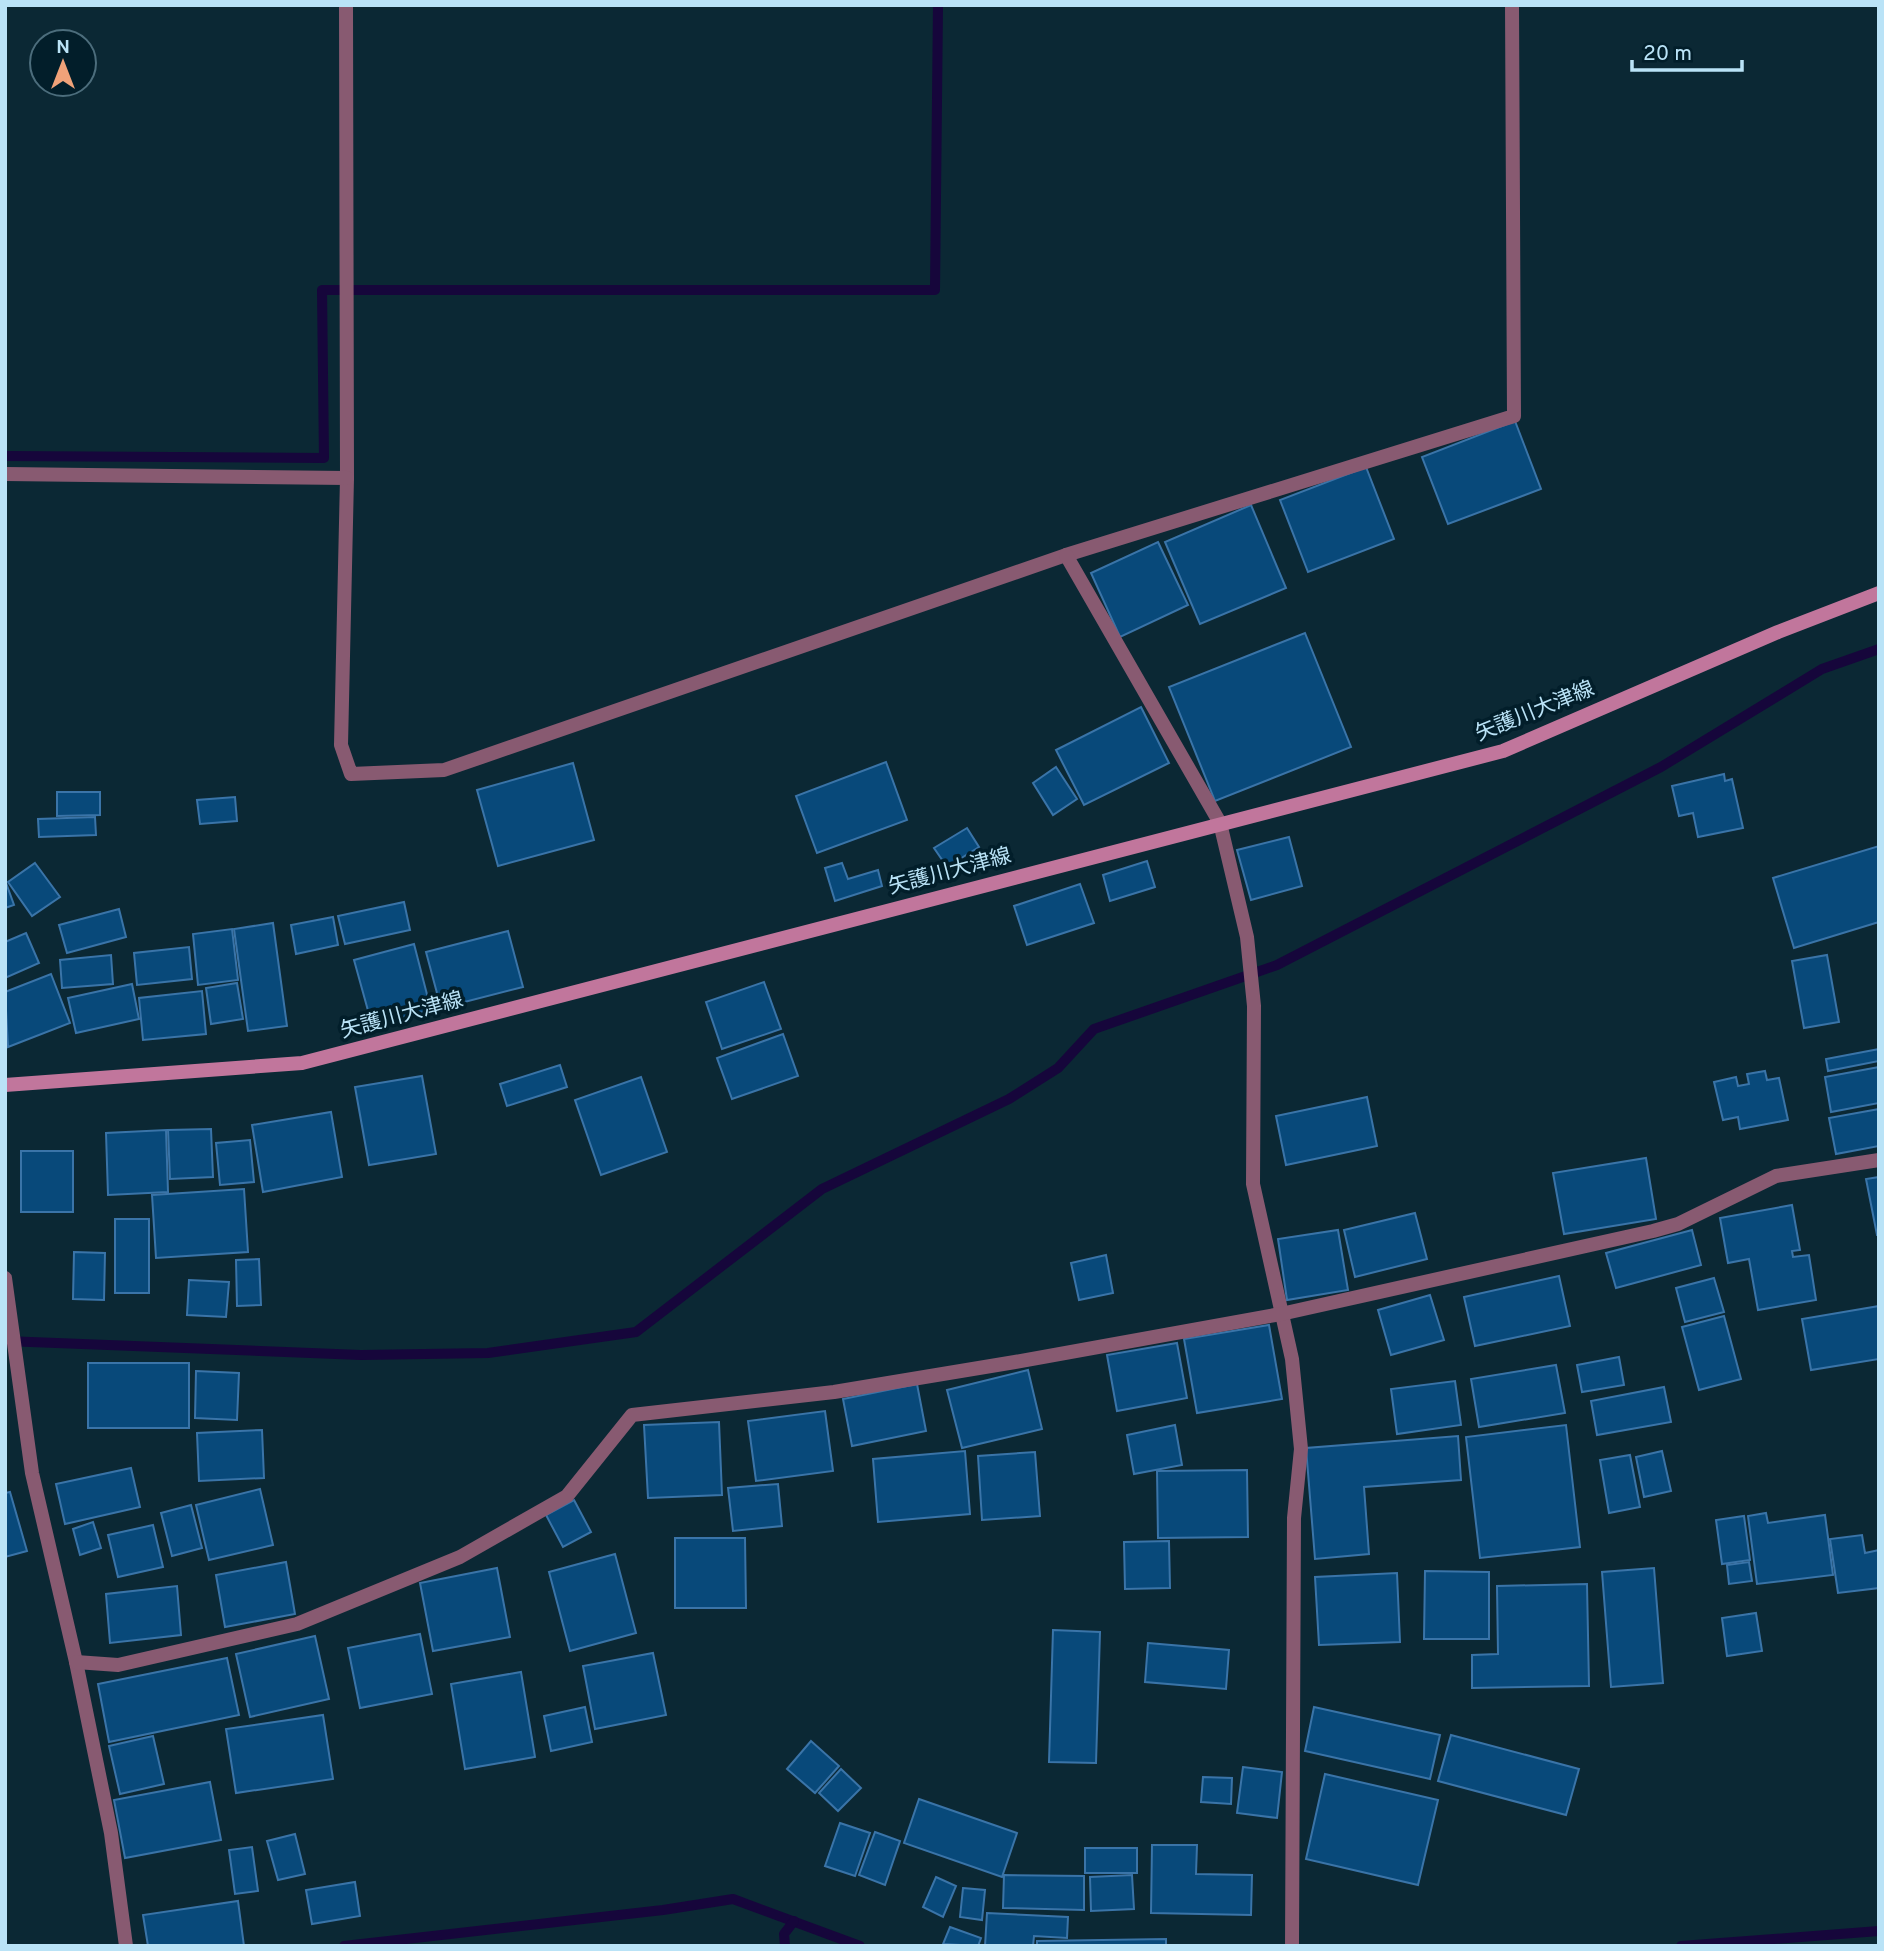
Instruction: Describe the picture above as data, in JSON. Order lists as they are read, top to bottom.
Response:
{
  "streets": {
    "main road": ["矢護川大津線"]
  },
  "scale_bar": "20 m",
  "north": "top"
}
